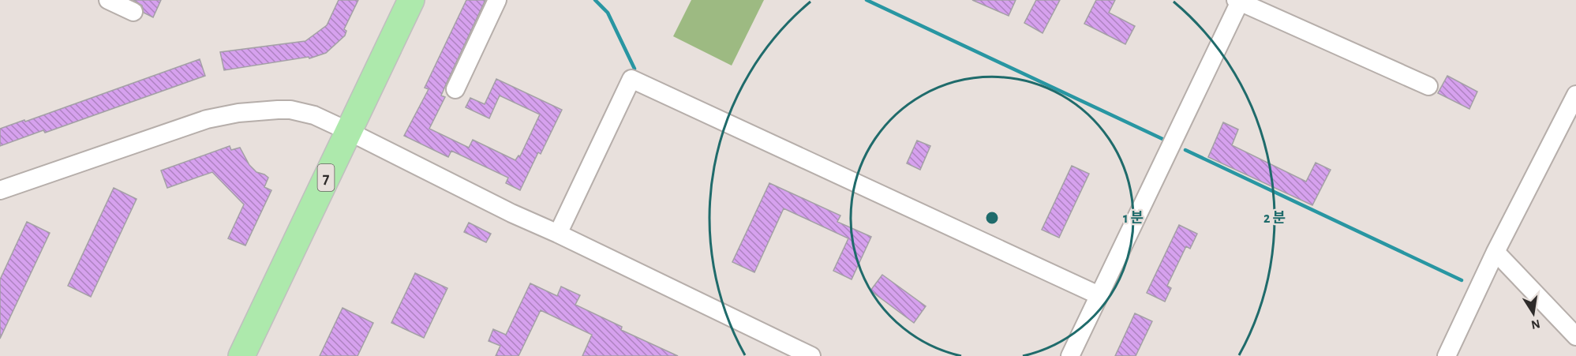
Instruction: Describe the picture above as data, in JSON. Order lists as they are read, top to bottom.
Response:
{
  "streets": {
    "highway": ["7"]
  },
  "north": "bottom",
  "rings": ["1 분", "2 분"]
}
